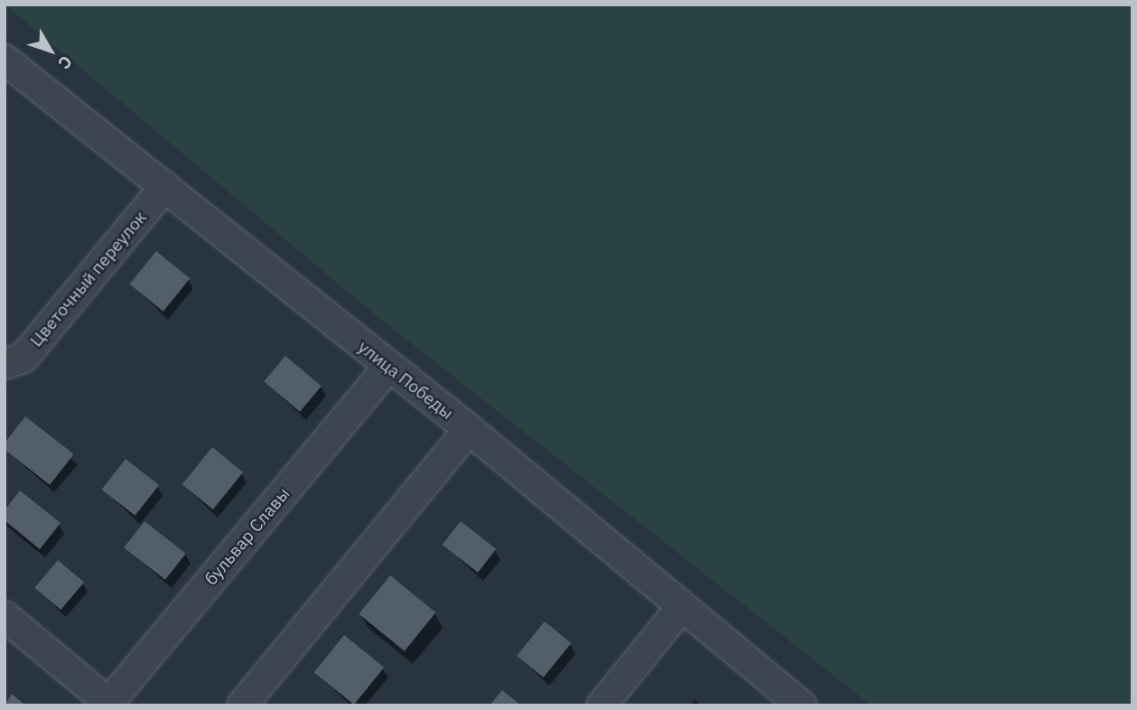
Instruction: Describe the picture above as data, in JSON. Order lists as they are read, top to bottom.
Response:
{
  "streets": {
    "street": ["Цветочный переулок", "улица Победы", "бульвар Славы"]
  },
  "crossings": [
    ["Цветочный переулок", "улица Победы"],
    ["улица Победы", "бульвар Славы"]
  ],
  "north": "bottom right"
}
